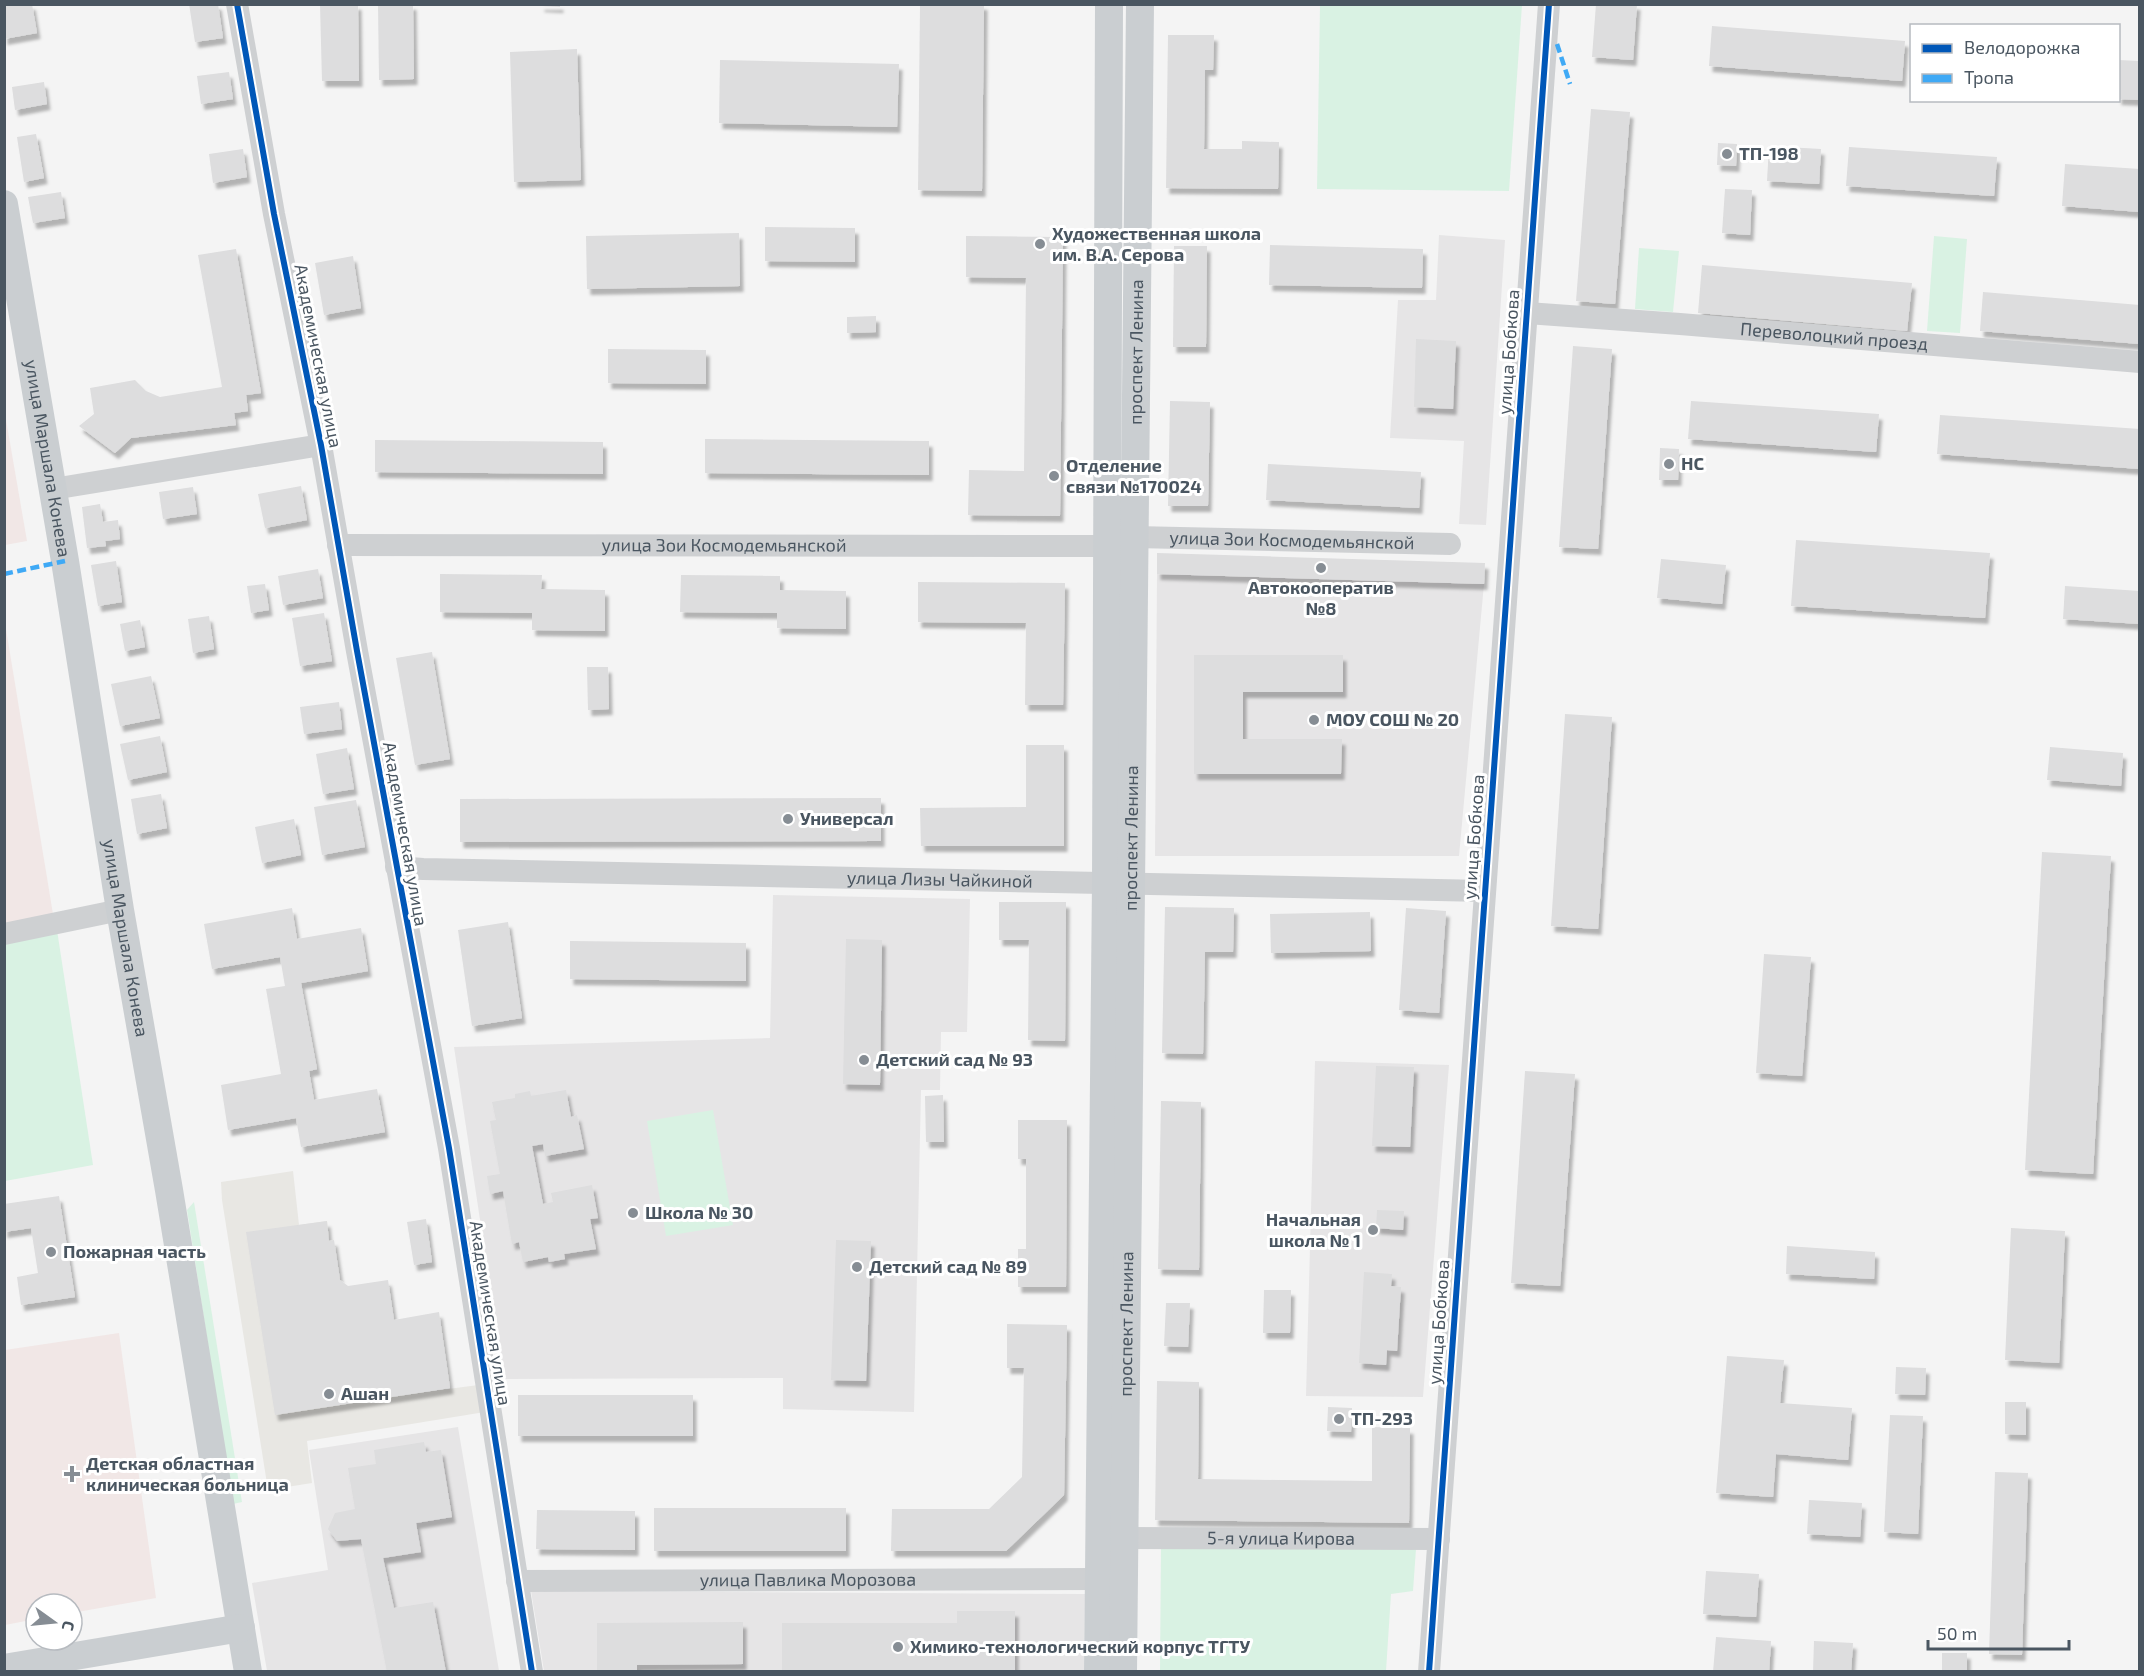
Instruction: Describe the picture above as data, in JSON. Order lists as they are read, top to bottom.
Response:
{
  "streets": {
    "main road": ["проспект Ленина", "улица Маршала Конева"],
    "street": [
      "Переволоцкий проезд",
      "улица Бобкова",
      "Академическая улица",
      "улица Зои Космодемьянской",
      "улица Лизы Чайкиной",
      "5-я улица Кирова",
      "улица Павлика Морозова"
    ]
  },
  "crossings": [
    ["Переволоцкий проезд", "улица Бобкова"],
    ["проспект Ленина", "улица Зои Космодемьянской"],
    ["проспект Ленина", "улица Лизы Чайкиной"],
    ["проспект Ленина", "5-я улица Кирова"],
    ["проспект Ленина", "улица Павлика Морозова"],
    ["улица Бобкова", "улица Лизы Чайкиной"],
    ["улица Бобкова", "5-я улица Кирова"],
    ["Академическая улица", "улица Зои Космодемьянской"],
    ["Академическая улица", "улица Лизы Чайкиной"],
    ["Академическая улица", "улица Павлика Морозова"]
  ],
  "places": {
    "other": [
      "ТП-198",
      "Художественная школа им. В.А. Серова",
      "НС",
      "Отделение связи №170024",
      "Автокооператив №8",
      "МОУ СОШ № 20",
      "Универсал",
      "Детский сад № 93",
      "Школа № 30",
      "Начальная школа № 1",
      "Пожарная часть",
      "Детский сад № 89",
      "Ашан",
      "ТП-293",
      "Химико-технологический корпус ТГТУ"
    ],
    "health": ["Детская областная клиническая больница"]
  },
  "legend": ["Велодорожка", "Тропа"],
  "scale_bar": "50 m",
  "north": "right"
}
